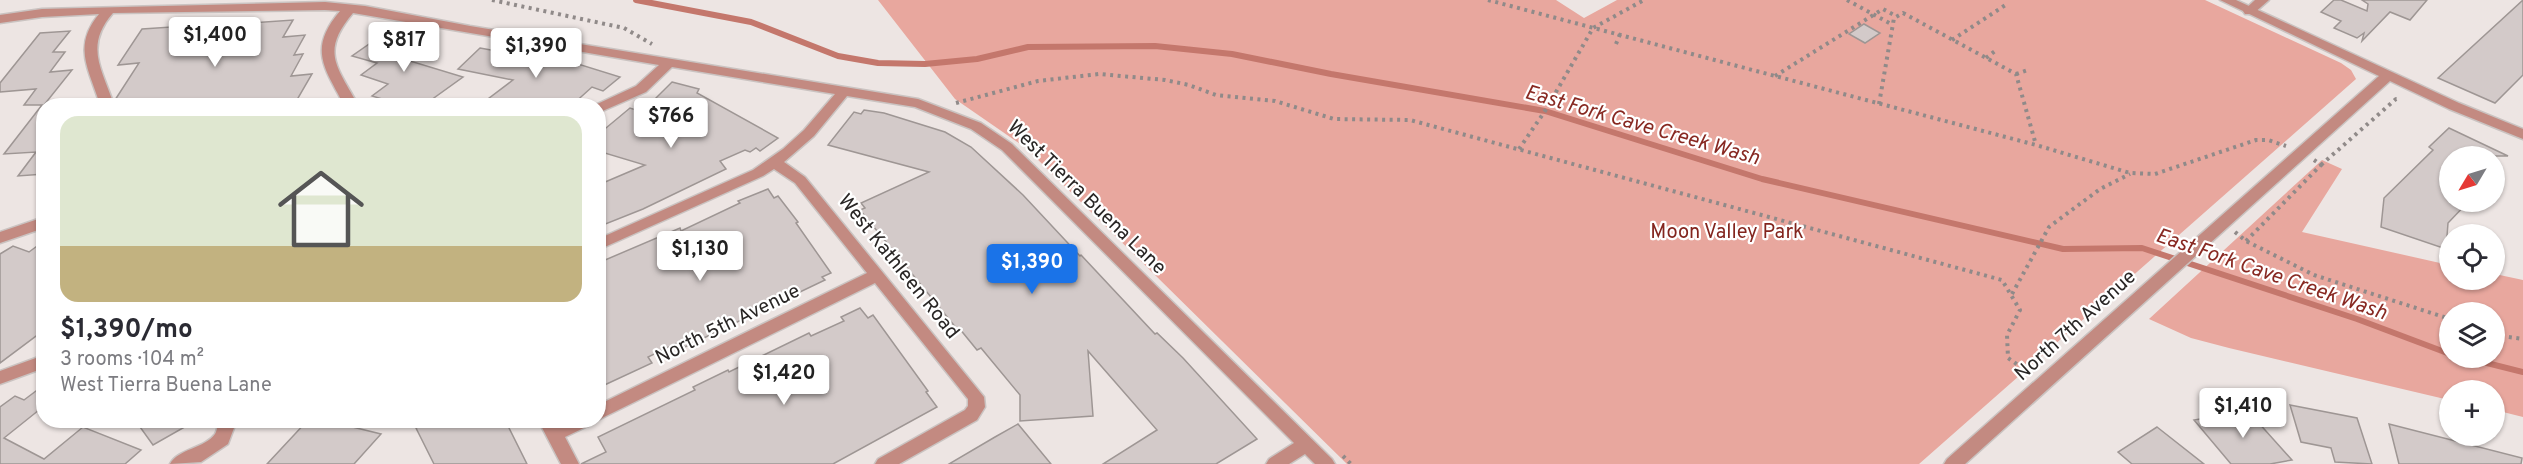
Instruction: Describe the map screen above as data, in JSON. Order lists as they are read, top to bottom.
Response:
{
  "streets": {
    "street": [
      "West Tierra Buena Lane",
      "West Kathleen Road",
      "North 5th Avenue",
      "North 7th Avenue"
    ]
  },
  "crossings": [
    ["West Kathleen Road", "North 5th Avenue"]
  ],
  "water": ["East Fork Cave Creek Wash"],
  "parks": ["Moon Valley Park"],
  "north": "bottom left",
  "page": {
    "price": [
      "$1,400",
      "$817",
      "$1,390",
      "$766",
      "$1,130",
      "$1,390",
      "$1,420",
      "$1,410"
    ],
    "list": [
      {
        "name": "$1,390/mo",
        "note": "3 rooms · 104 m² · West Tierra Buena Lane"
      }
    ],
    "map_buttons": "+"
  }
}
